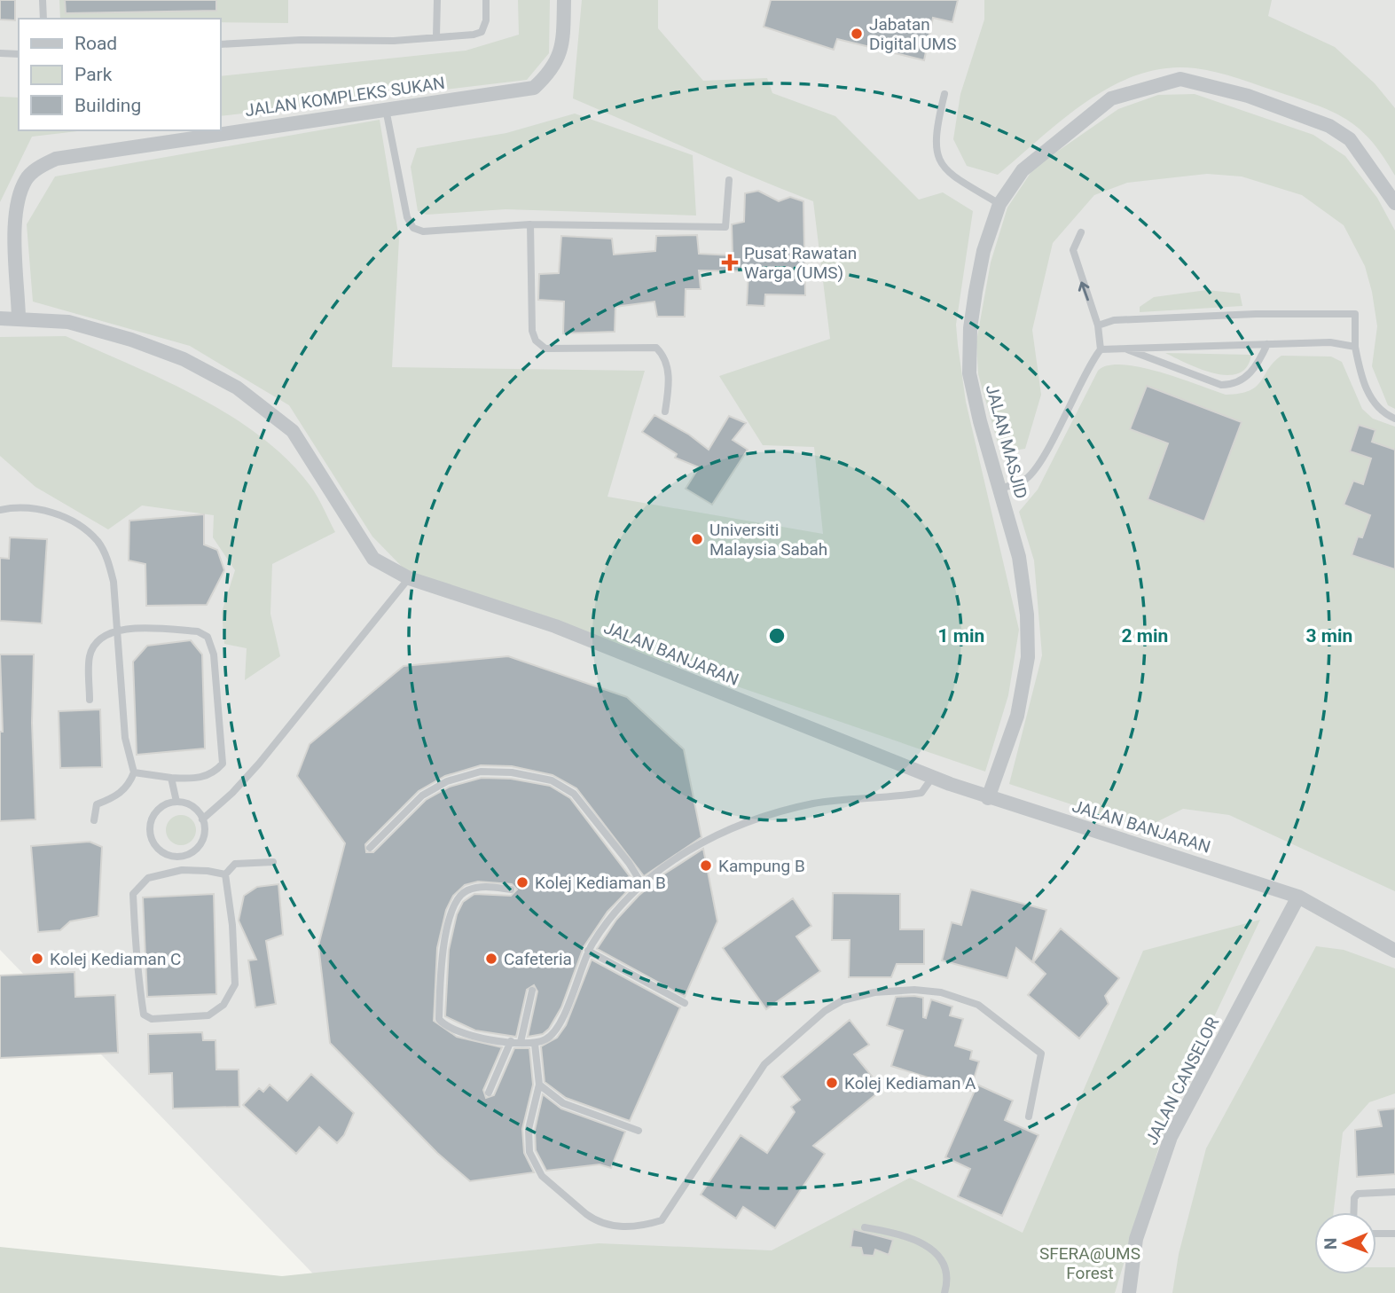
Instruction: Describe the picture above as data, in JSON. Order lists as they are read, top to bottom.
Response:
{
  "streets": {
    "street": [
      "JALAN KOMPLEKS SUKAN",
      "JALAN MASJID",
      "JALAN BANJARAN",
      "JALAN CANSELOR"
    ]
  },
  "crossings": [
    ["JALAN KOMPLEKS SUKAN", "JALAN BANJARAN"],
    ["JALAN MASJID", "JALAN BANJARAN"],
    ["JALAN BANJARAN", "JALAN CANSELOR"]
  ],
  "parks": ["SFERA@UMS Forest"],
  "places": {
    "other": [
      "Jabatan Digital UMS",
      "Universiti Malaysia Sabah",
      "Kampung B",
      "Kolej Kediaman B",
      "Kolej Kediaman C",
      "Cafeteria",
      "Kolej Kediaman A"
    ],
    "health": ["Pusat Rawatan Warga (UMS)"]
  },
  "legend": ["Road", "Park", "Building"],
  "north": "left",
  "rings": ["1 min", "2 min", "3 min"]
}
